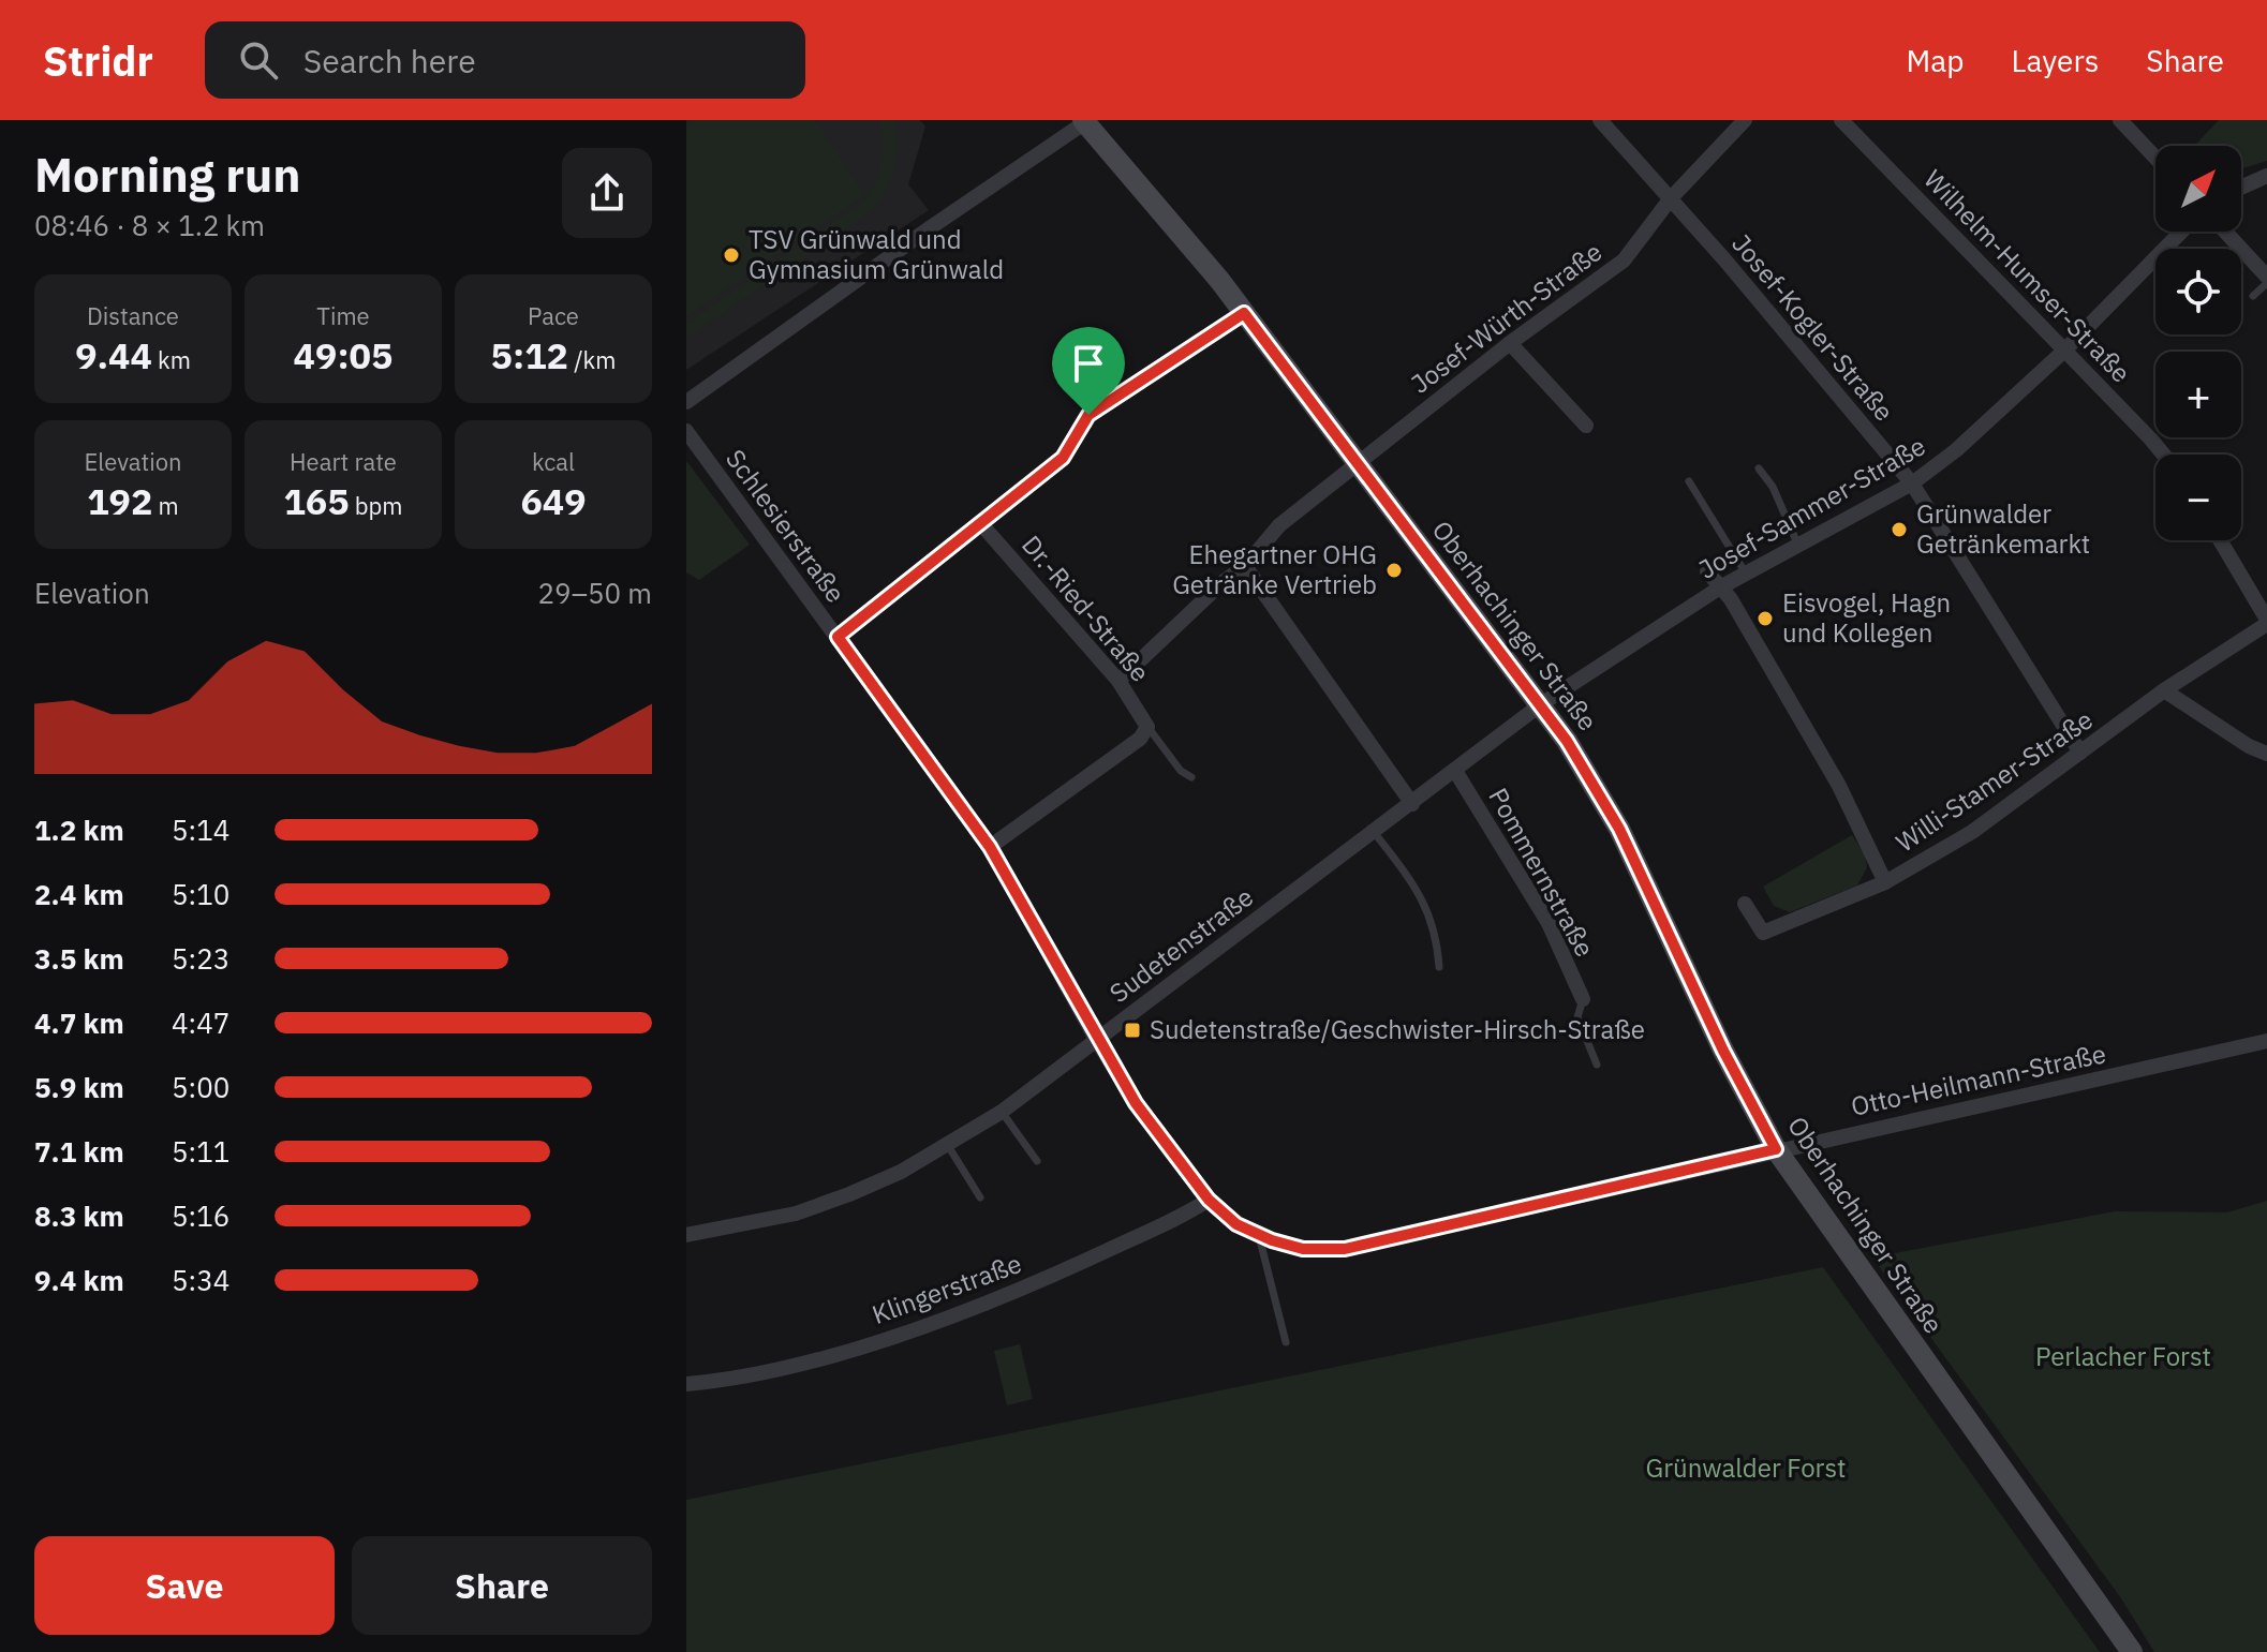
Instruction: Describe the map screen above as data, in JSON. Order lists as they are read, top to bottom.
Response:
{
  "streets": {
    "main road": ["Oberhachinger Straße"],
    "street": [
      "Wilhelm-Humser-Straße",
      "Josef-Würth-Straße",
      "Josef-Kogler-Straße",
      "Josef-Sammer-Straße",
      "Schlesierstraße",
      "Dr.-Ried-Straße",
      "Willi-Stamer-Straße",
      "Pommernstraße",
      "Sudetenstraße",
      "Otto-Heilmann-Straße",
      "Klingerstraße"
    ]
  },
  "crossings": [
    ["Wilhelm-Humser-Straße", "Josef-Sammer-Straße"],
    ["Josef-Würth-Straße", "Josef-Kogler-Straße"],
    ["Josef-Würth-Straße", "Dr.-Ried-Straße"],
    ["Josef-Würth-Straße", "Oberhachinger Straße"],
    ["Josef-Kogler-Straße", "Josef-Sammer-Straße"],
    ["Josef-Kogler-Straße", "Willi-Stamer-Straße"],
    ["Josef-Sammer-Straße", "Oberhachinger Straße"],
    ["Josef-Sammer-Straße", "Sudetenstraße"],
    ["Schlesierstraße", "Sudetenstraße"],
    ["Schlesierstraße", "Otto-Heilmann-Straße"],
    ["Schlesierstraße", "Klingerstraße"],
    ["Oberhachinger Straße", "Sudetenstraße"],
    ["Oberhachinger Straße", "Otto-Heilmann-Straße"],
    ["Pommernstraße", "Sudetenstraße"],
    ["Otto-Heilmann-Straße", "Klingerstraße"]
  ],
  "parks": ["Perlacher Forst", "Grünwalder Forst"],
  "places": {
    "other": [
      "TSV Grünwald und Gymnasium Grünwald",
      "Grünwalder Getränkemarkt",
      "Ehegartner OHG Getränke Vertrieb",
      "Eisvogel, Hagn und Kollegen"
    ],
    "transit": ["Sudetenstraße/Geschwister-Hirsch-Straße"]
  },
  "north": "top right",
  "page": {
    "header": "Stridr",
    "search": "Search here",
    "nav": ["Map", "Layers", "Share"],
    "heading": ["Morning run", "08:46 · 8 × 1.2 km"],
    "map_buttons": ["+", "−"],
    "stats": [
      ["Distance", "9.44 km"],
      ["Time", "49:05"],
      ["Pace", "5:12 /km"],
      ["Elevation", "192 m"],
      ["Heart rate", "165 bpm"],
      ["kcal", "649"]
    ],
    "chart": ["Elevation", "29–50 m"],
    "list": [
      {
        "name": "1.2 km",
        "note": "5:14"
      },
      {
        "name": "2.4 km",
        "note": "5:10"
      },
      {
        "name": "3.5 km",
        "note": "5:23"
      },
      {
        "name": "4.7 km",
        "note": "4:47"
      },
      {
        "name": "5.9 km",
        "note": "5:00"
      },
      {
        "name": "7.1 km",
        "note": "5:11"
      },
      {
        "name": "8.3 km",
        "note": "5:16"
      },
      {
        "name": "9.4 km",
        "note": "5:34"
      }
    ],
    "buttons": ["Save", "Share"]
  }
}
